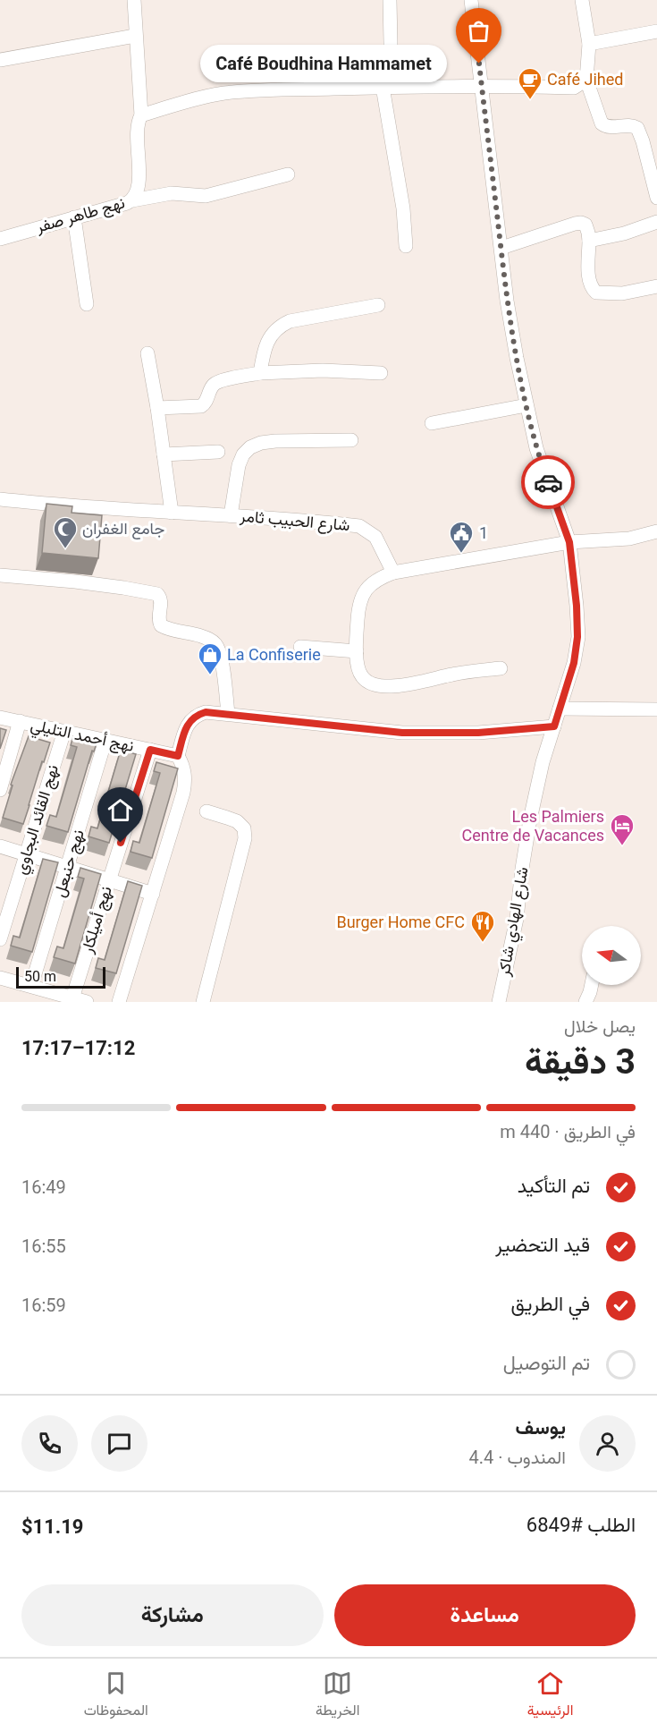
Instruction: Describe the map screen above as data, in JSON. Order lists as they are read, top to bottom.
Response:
{
  "streets": {
    "street": [
      "نهج طاهر صفر",
      "شارع الحبيب ثامر",
      "نهج أحمد التليلي",
      "نهج القائد البجاوي",
      "نهج حنبعل",
      "نهج أميلكار",
      "شارع الهادي شاكر"
    ]
  },
  "crossings": [
    ["نهج أحمد التليلي", "نهج القائد البجاوي"],
    ["نهج أحمد التليلي", "نهج حنبعل"],
    ["نهج أحمد التليلي", "نهج أميلكار"]
  ],
  "places": {
    "other": ["Café Boudhina Hammamet"],
    "cafe": ["Café Jihed"],
    "mosque": ["جامع الغفران"],
    "public building": ["1"],
    "shop": ["La Confiserie"],
    "hotel": ["Les Palmiers Centre de Vacances"],
    "restaurant": ["Burger Home CFC"]
  },
  "scale_bar": "50 m",
  "north": "left",
  "page": {
    "bubble": "Café Boudhina Hammamet",
    "scale": "50 m",
    "heading": ["3 دقيقة", "يصل خلال", "17:12–17:17"],
    "panel": [
      "يوسف",
      "المندوب · 4.4",
      "الطلب #6849",
      "$11.19"
    ],
    "bar": "في الطريق · 440 m",
    "list": [
      ["تم التأكيد", "16:49"],
      ["قيد التحضير", "16:55"],
      ["في الطريق", "16:59"],
      "تم التوصيل"
    ],
    "buttons": ["مساعدة", "مشاركة"],
    "tabs": ["الرئيسية", "الخريطة", "المحفوظات"]
  }
}
